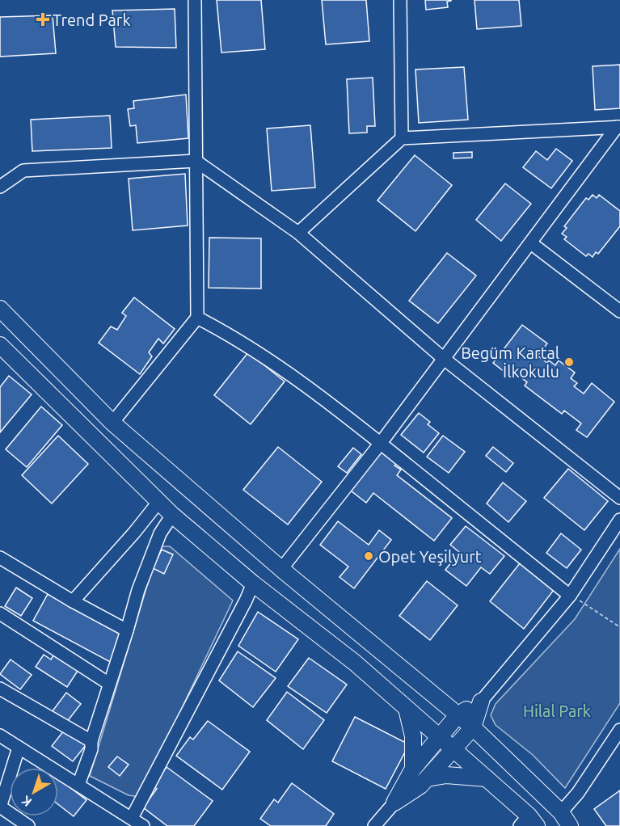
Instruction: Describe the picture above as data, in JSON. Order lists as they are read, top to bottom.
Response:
{
  "parks": ["Hilal Park"],
  "places": {
    "health": ["Trend Park"],
    "other": ["Begüm Kartal İlkokulu", "Opet Yeşilyurt"]
  },
  "north": "bottom left"
}
